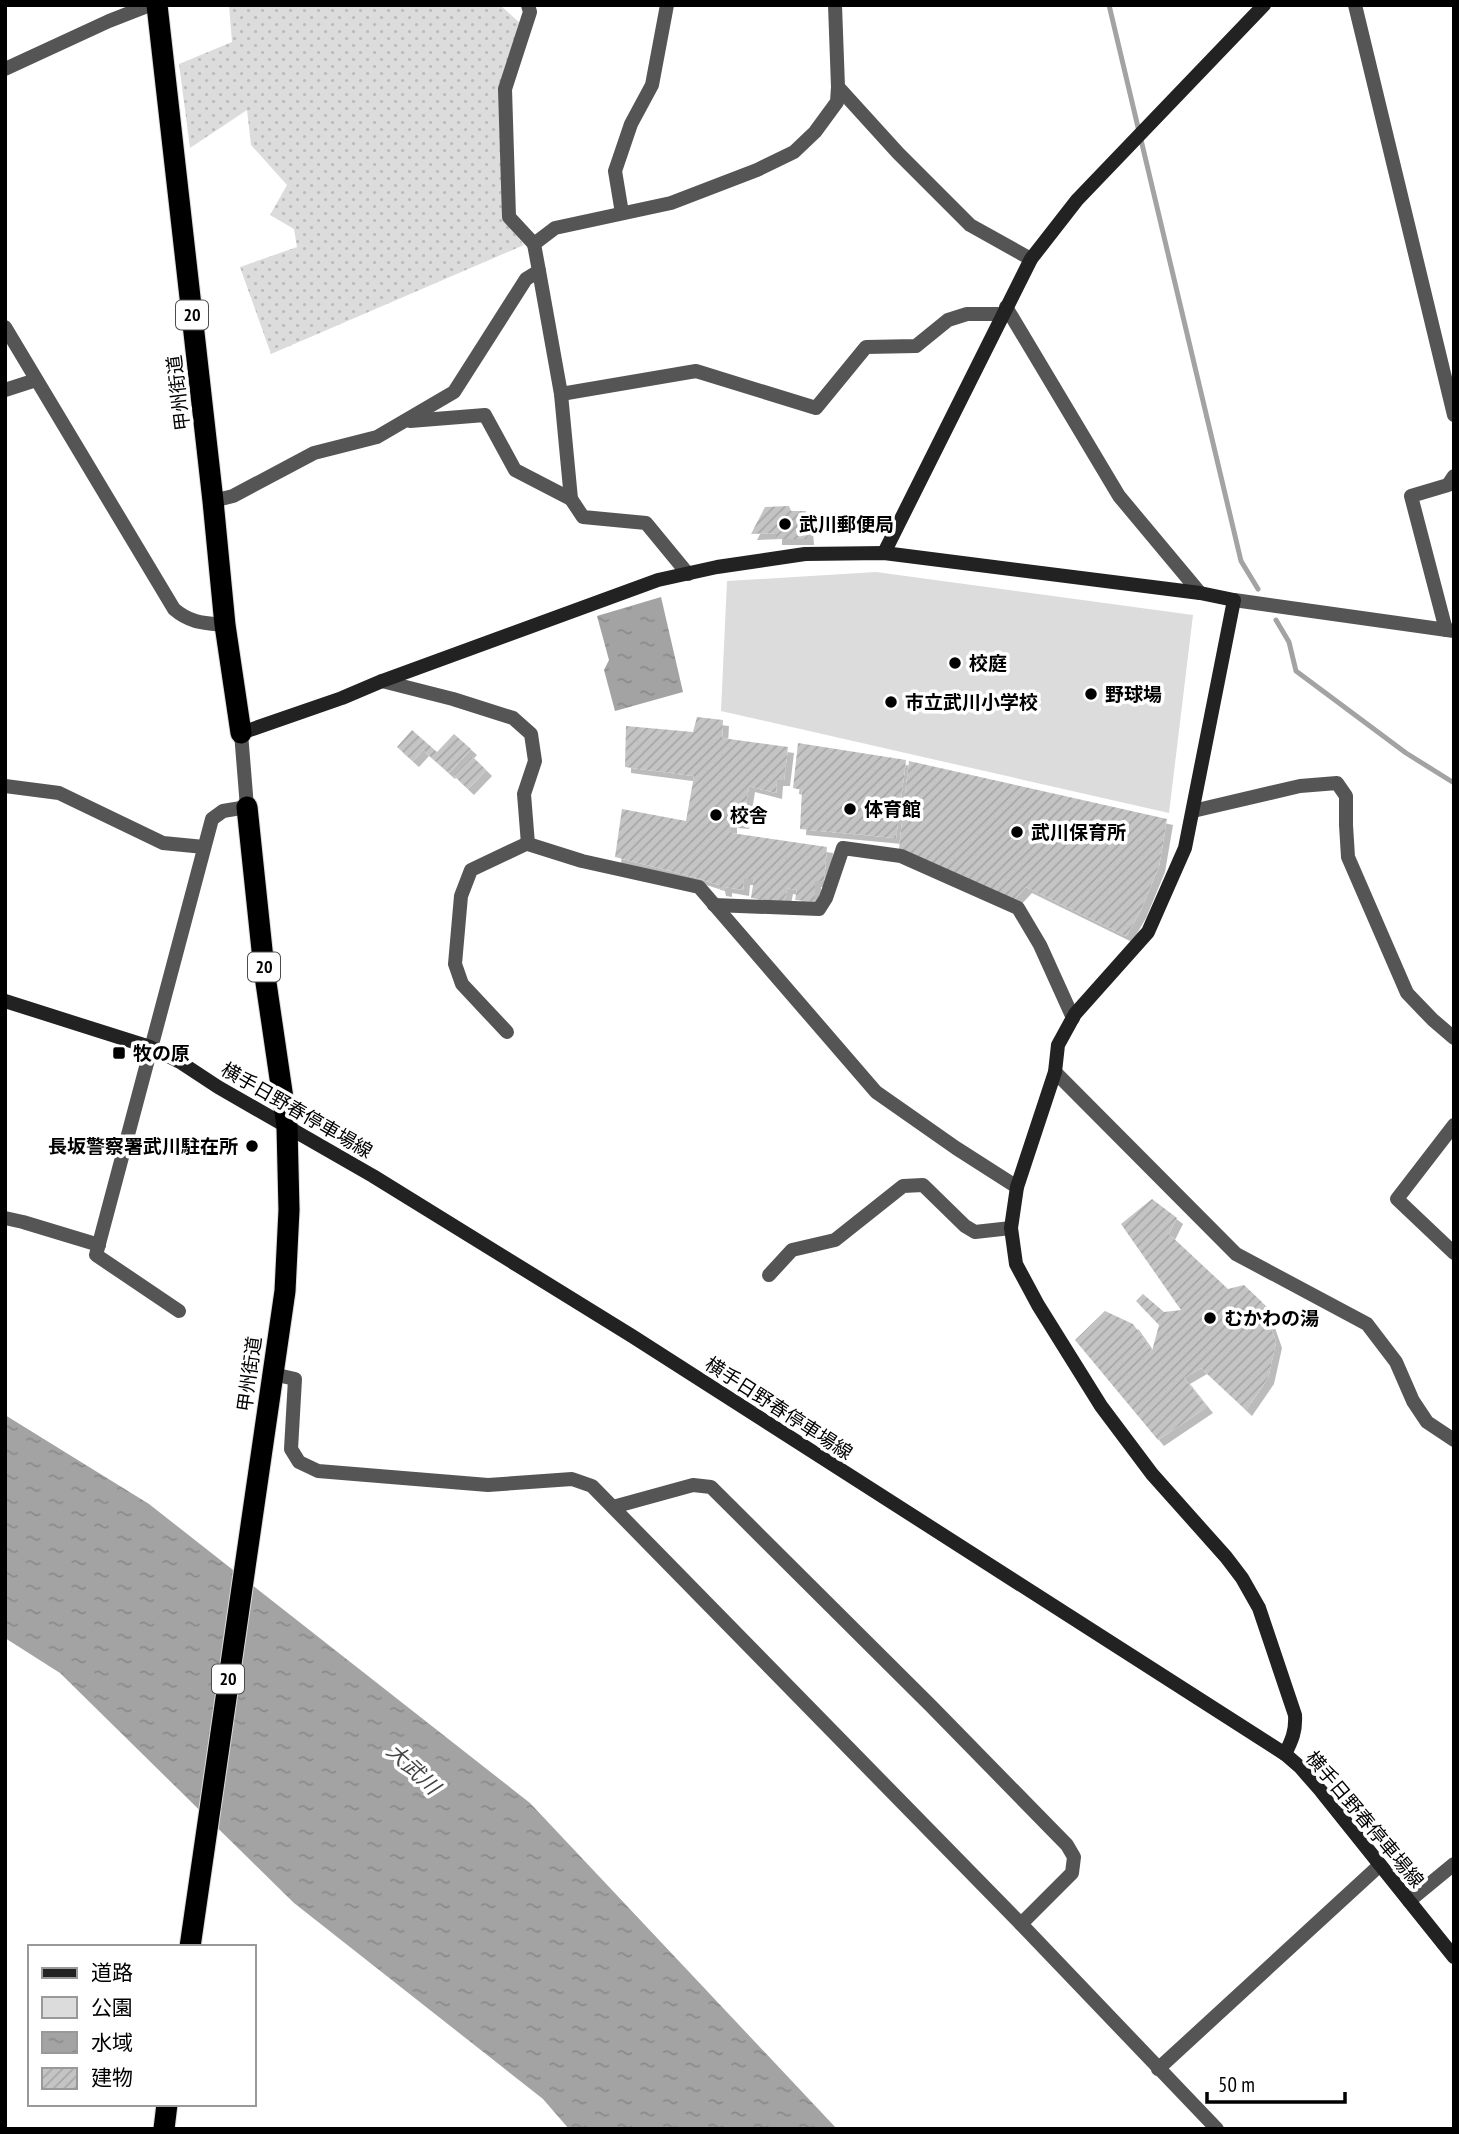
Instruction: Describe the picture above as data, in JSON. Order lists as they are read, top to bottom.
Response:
{
  "streets": {
    "highway": ["20", "甲州街道"],
    "street": ["横手日野春停車場線"]
  },
  "crossings": [
    ["甲州街道", "横手日野春停車場線"]
  ],
  "water": ["大武川"],
  "places": {
    "other": [
      "武川郵便局",
      "校庭",
      "野球場",
      "市立武川小学校",
      "体育館",
      "校舎",
      "武川保育所",
      "長坂警察署武川駐在所",
      "むかわの湯"
    ],
    "transit": ["牧の原"]
  },
  "legend": [
    "道路",
    "公園",
    "水域",
    "建物"
  ],
  "scale_bar": "50 m"
}
